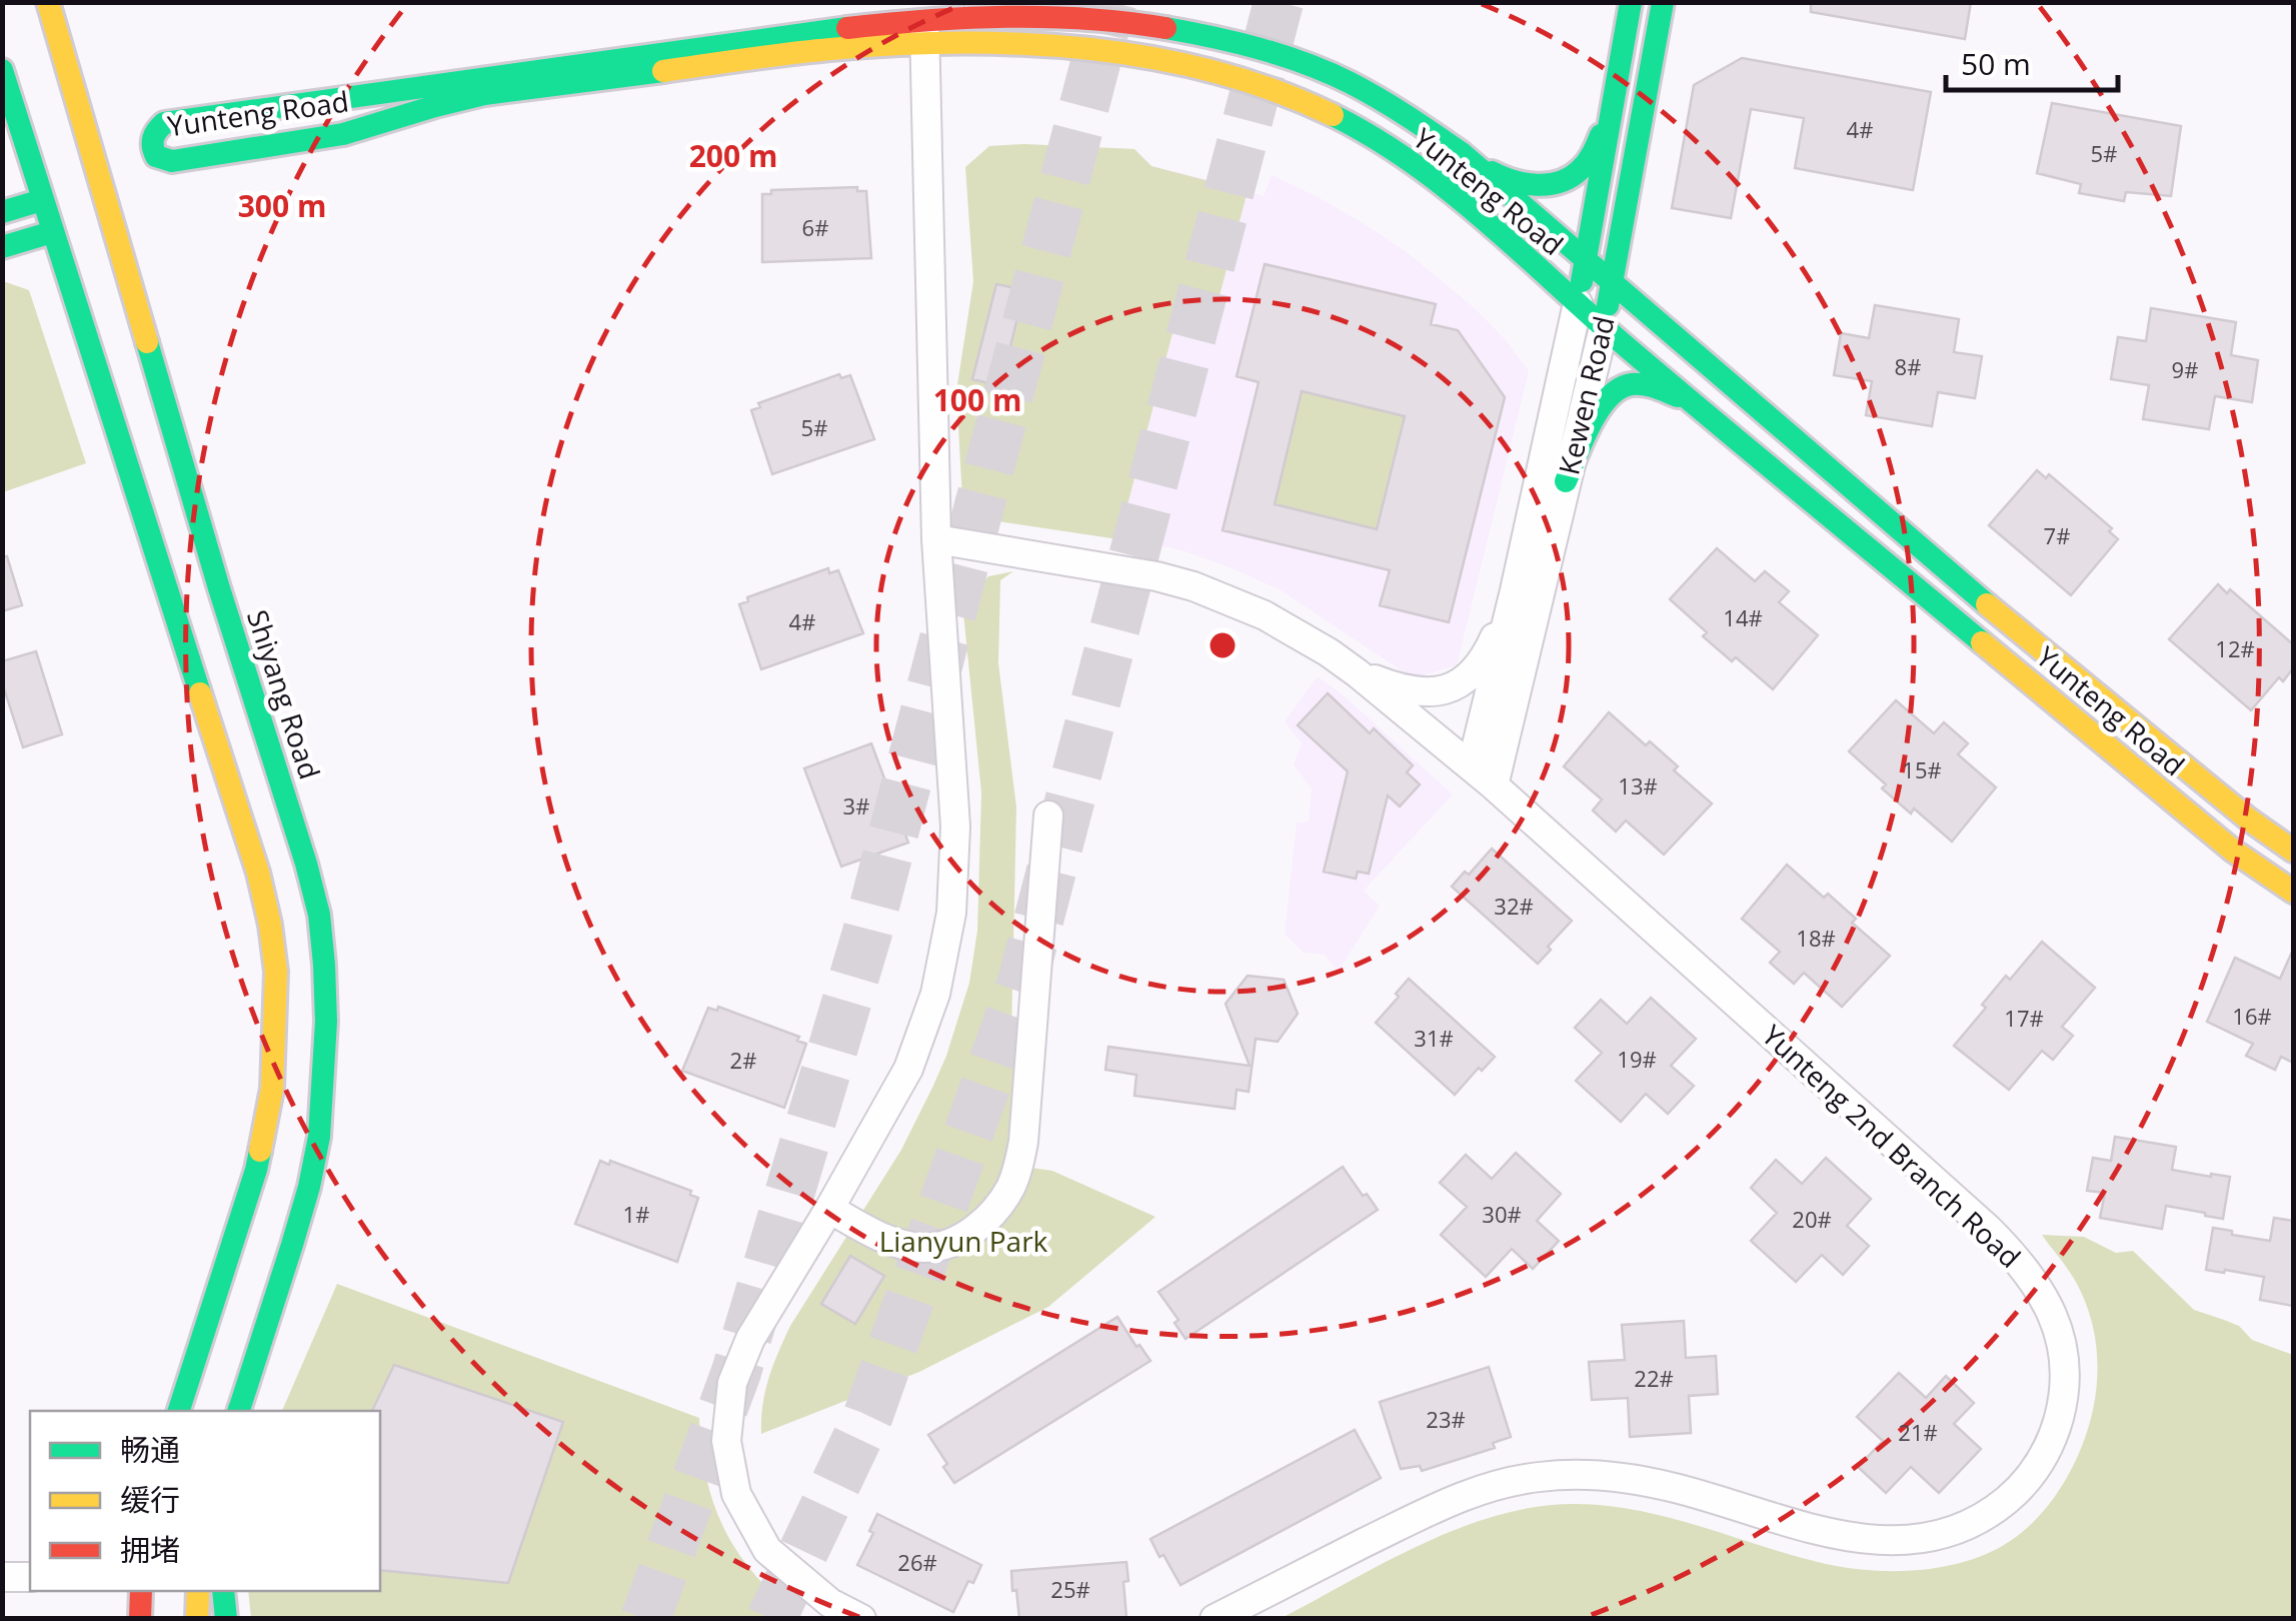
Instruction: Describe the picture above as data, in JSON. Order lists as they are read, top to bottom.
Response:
{
  "streets": {
    "main road": ["Yunteng Road", "Kewen Road", "Shiyang Road"],
    "street": ["Yunteng 2nd Branch Road"]
  },
  "crossings": [
    ["Yunteng Road", "Kewen Road"],
    ["Kewen Road", "Yunteng 2nd Branch Road"]
  ],
  "parks": ["Lianyun Park"],
  "house_numbers": [
    "4#",
    "5#",
    "6#",
    "8#",
    "9#",
    "5#",
    "7#",
    "14#",
    "4#",
    "12#",
    "15#",
    "13#",
    "3#",
    "32#",
    "18#",
    "16#",
    "17#",
    "31#",
    "19#",
    "2#",
    "1#",
    "30#",
    "20#",
    "22#",
    "23#",
    "21#",
    "26#",
    "25#"
  ],
  "legend": ["畅通", "缓行", "拥堵"],
  "scale_bar": "50 m",
  "rings": ["200 m", "300 m", "100 m"]
}
